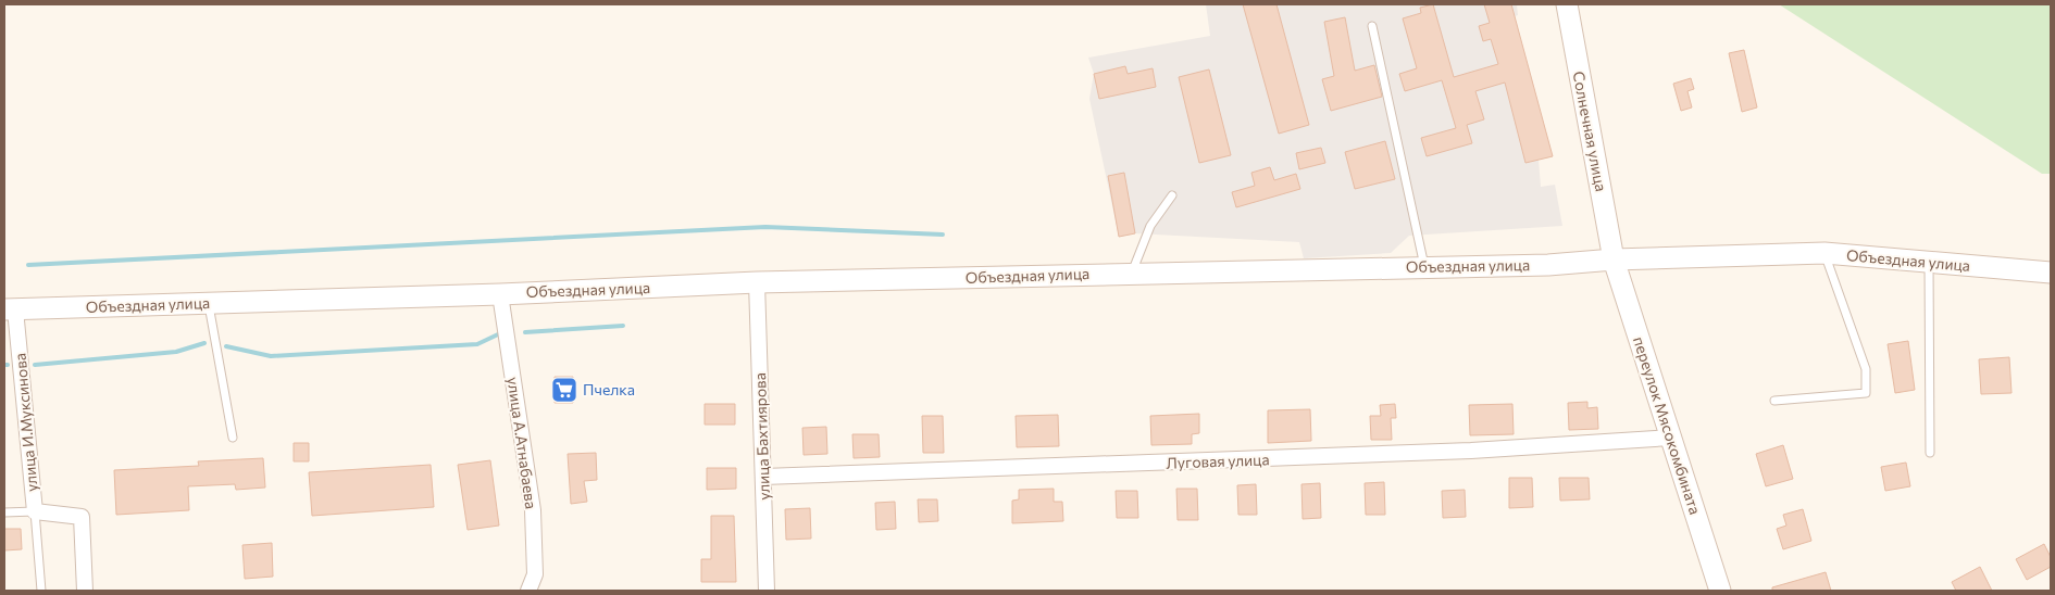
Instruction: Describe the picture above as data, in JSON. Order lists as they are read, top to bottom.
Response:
{
  "streets": {
    "main road": ["Солнечная улица", "Объездная улица", "переулок Мясокомбината"],
    "street": [
      "улица И.Муксинова",
      "улица Бахтиярова",
      "улица А.Атнабаева",
      "Луговая улица"
    ]
  },
  "crossings": [
    ["Солнечная улица", "Объездная улица"],
    ["Солнечная улица", "переулок Мясокомбината"],
    ["Объездная улица", "улица И.Муксинова"],
    ["Объездная улица", "переулок Мясокомбината"],
    ["Объездная улица", "улица Бахтиярова"],
    ["Объездная улица", "улица А.Атнабаева"],
    ["переулок Мясокомбината", "Луговая улица"],
    ["улица Бахтиярова", "Луговая улица"]
  ],
  "places": {
    "supermarket": ["Пчелка"]
  }
}
